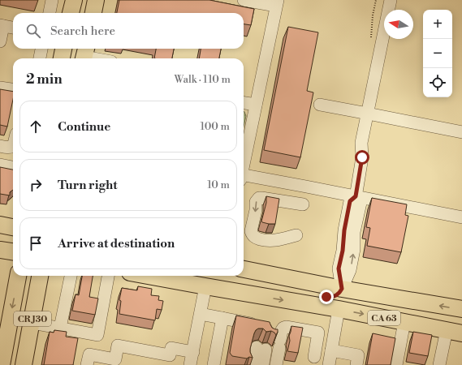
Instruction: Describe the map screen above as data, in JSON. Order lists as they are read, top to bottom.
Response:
{
  "streets": {
    "main road": ["CA 63", "CR J30"]
  },
  "north": "left",
  "page": {
    "map_buttons": ["+", "−"],
    "search": "Search here",
    "heading": ["2 min", "Walk · 110 m"],
    "list": [
      ["Continue", "100 m"],
      ["Turn right", "10 m"],
      "Arrive at destination"
    ]
  }
}
